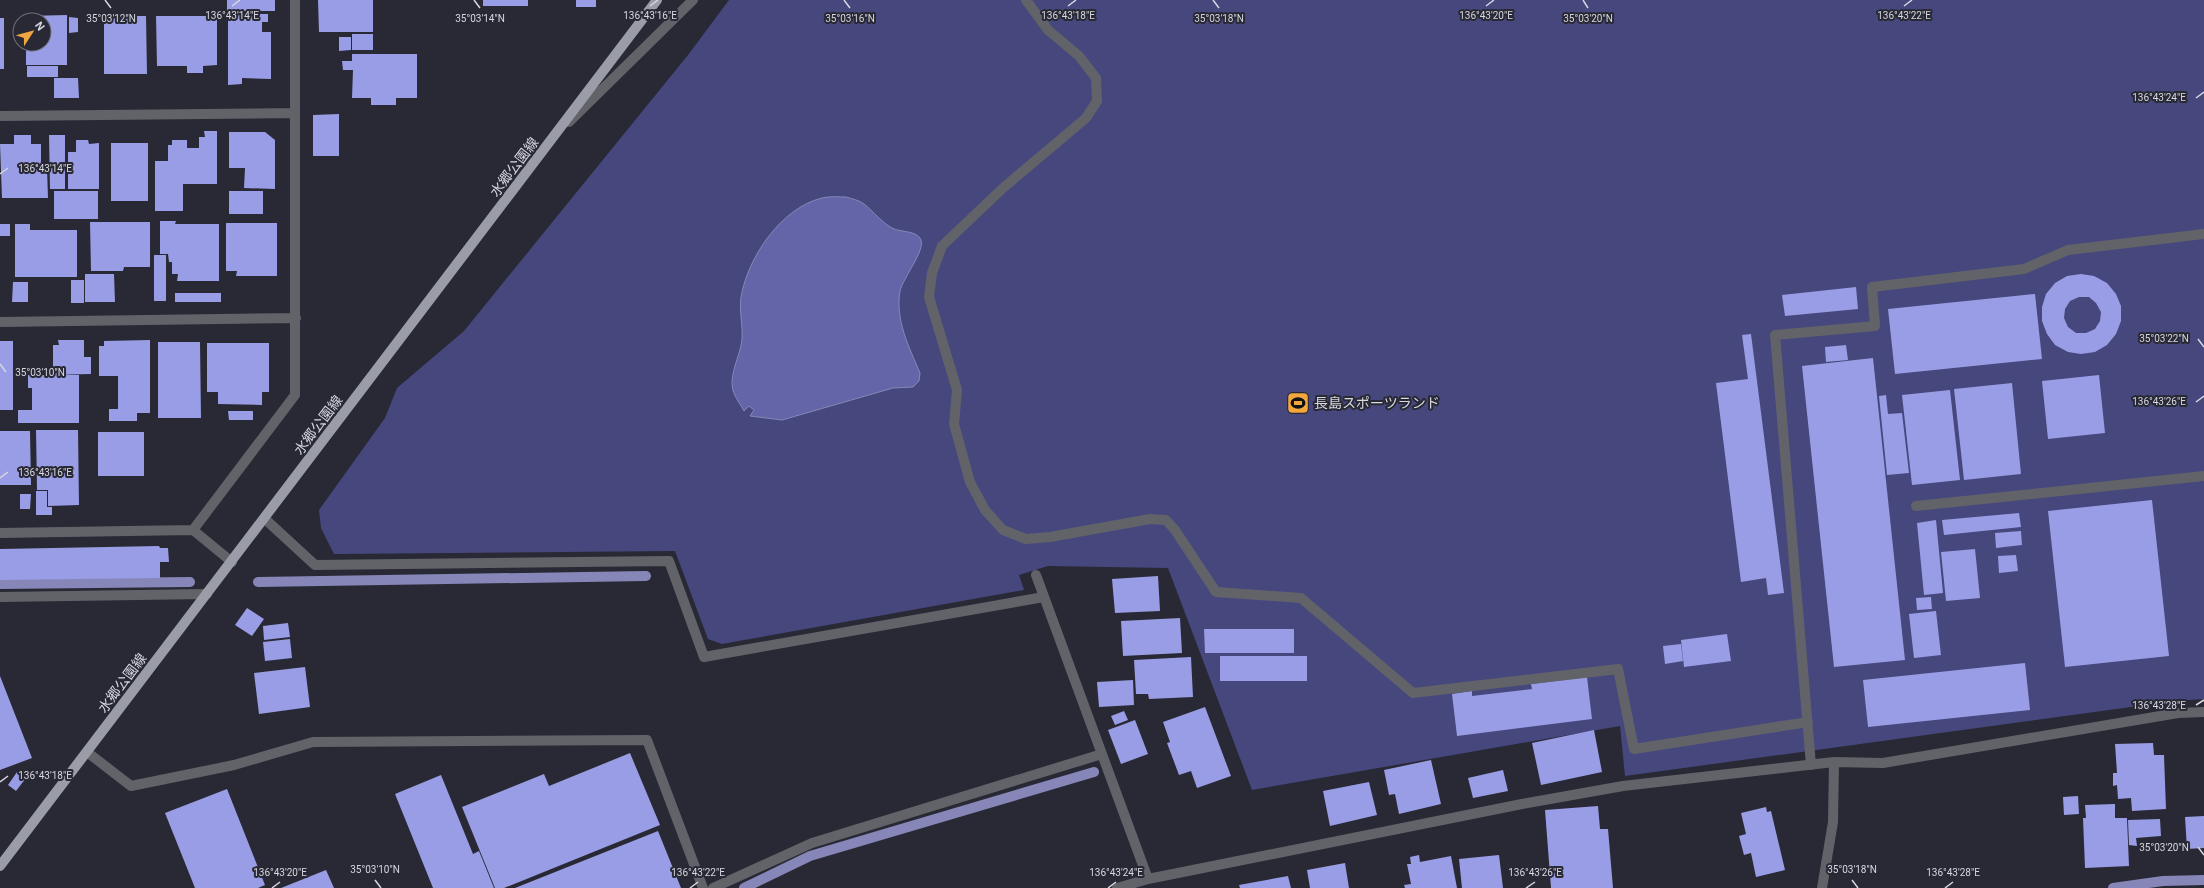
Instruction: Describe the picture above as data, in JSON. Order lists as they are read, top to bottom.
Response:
{
  "streets": {
    "main road": ["水郷公園線"]
  },
  "places": {
    "sports": ["長島スポーツランド"]
  },
  "north": "top right",
  "coordinates": [
    "136°43'22\"E",
    "136°43'14\"E",
    "136°43'18\"E",
    "136°43'20\"E",
    "136°43'16\"E",
    "35°03'12\"N",
    "35°03'14\"N",
    "35°03'16\"N",
    "35°03'18\"N",
    "35°03'20\"N",
    "136°43'24\"E",
    "35°03'22\"N",
    "35°03'10\"N",
    "136°43'26\"E",
    "136°43'28\"E"
  ]
}
